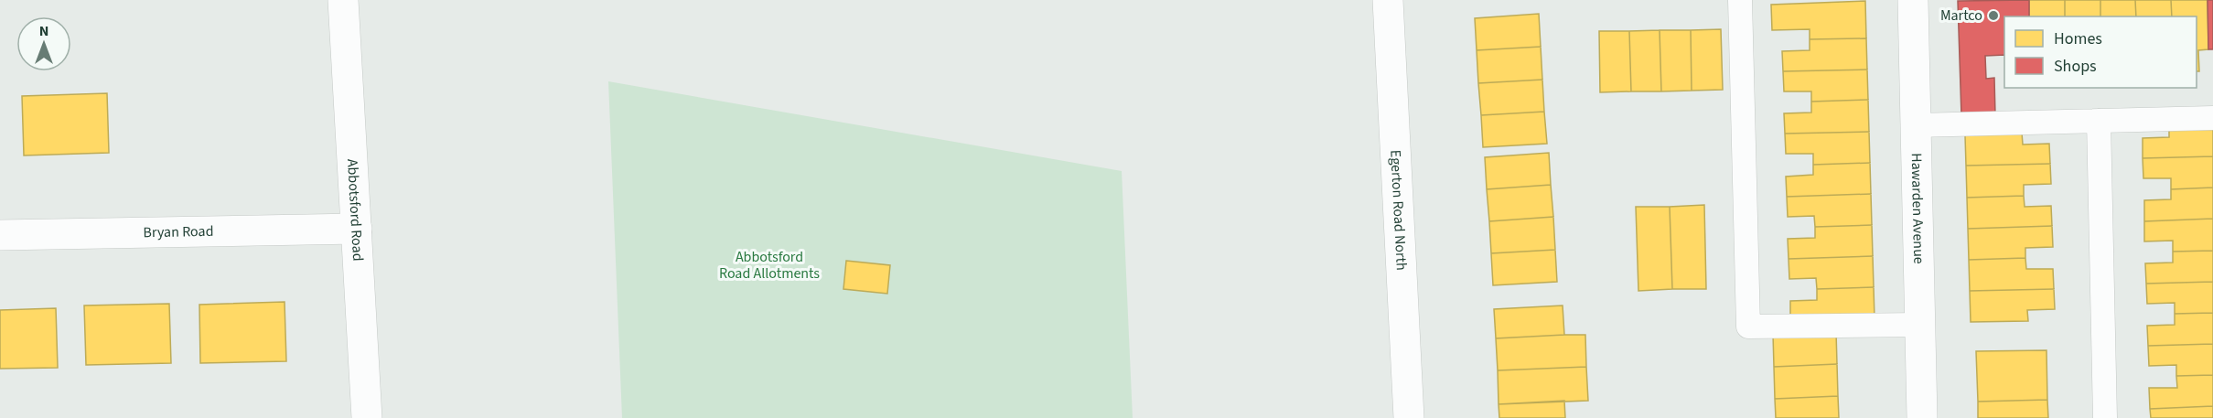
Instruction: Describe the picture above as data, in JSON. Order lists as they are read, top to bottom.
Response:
{
  "streets": {
    "street": [
      "Abbotsford Road",
      "Hawarden Avenue",
      "Egerton Road North",
      "Bryan Road"
    ]
  },
  "crossings": [
    ["Abbotsford Road", "Bryan Road"]
  ],
  "parks": ["Abbotsford Road Allotments"],
  "places": ["Martco"],
  "legend": ["Homes", "Shops"],
  "north": "top"
}
